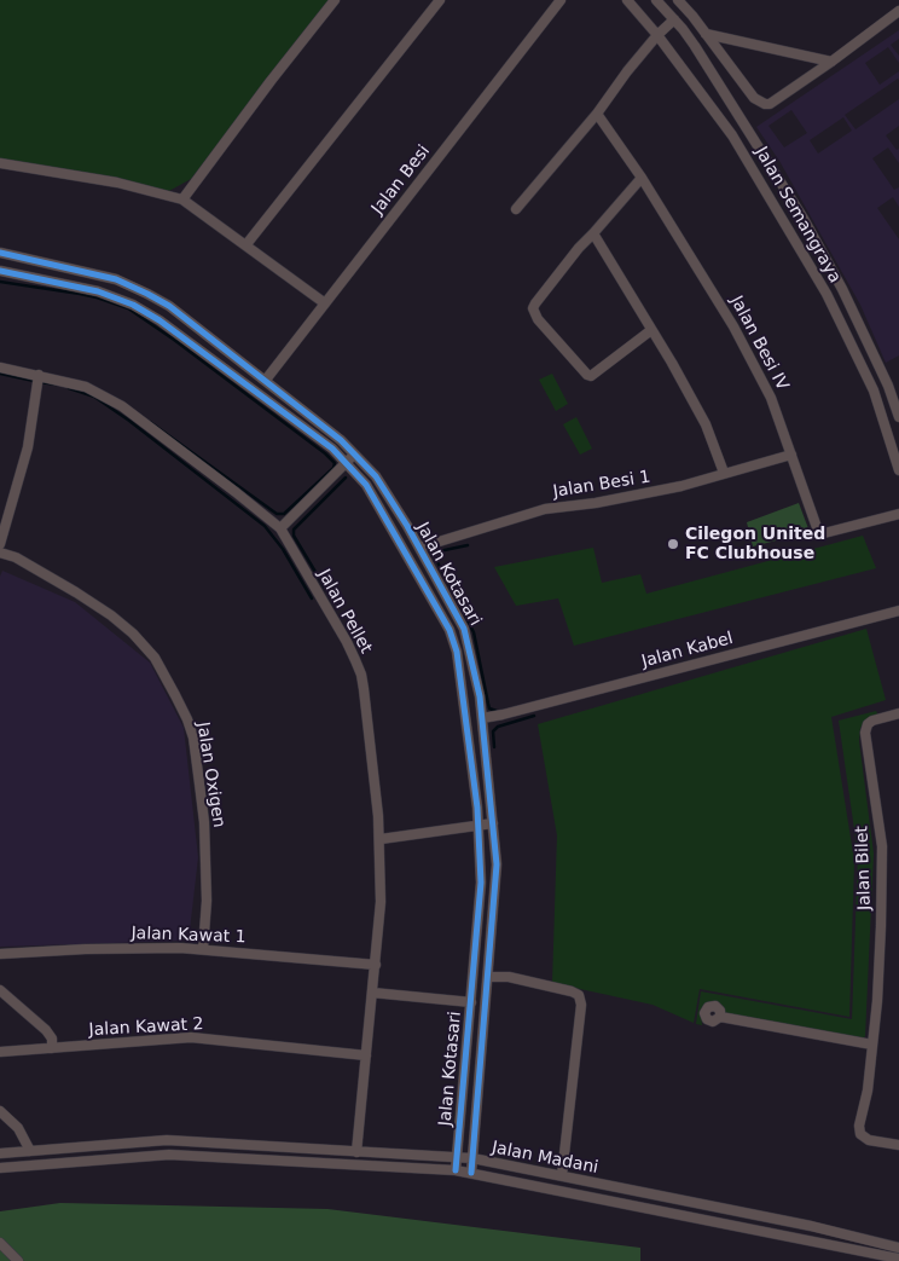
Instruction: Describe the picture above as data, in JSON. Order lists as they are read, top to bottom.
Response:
{
  "streets": {
    "street": [
      "Jalan Besi",
      "Jalan Semangraya",
      "Jalan Besi IV",
      "Jalan Besi 1",
      "Jalan Kotasari",
      "Jalan Pellet",
      "Jalan Kabel",
      "Jalan Oxigen",
      "Jalan Bilet",
      "Jalan Kawat 1",
      "Jalan Kawat 2",
      "Jalan Madani"
    ]
  },
  "crossings": [
    ["Jalan Besi", "Jalan Kotasari"],
    ["Jalan Besi IV", "Jalan Besi 1"],
    ["Jalan Besi 1", "Jalan Kotasari"],
    ["Jalan Kotasari", "Jalan Kabel"],
    ["Jalan Kotasari", "Jalan Madani"],
    ["Jalan Pellet", "Jalan Kawat 1"],
    ["Jalan Pellet", "Jalan Kawat 2"],
    ["Jalan Pellet", "Jalan Madani"],
    ["Jalan Oxigen", "Jalan Kawat 1"]
  ],
  "places": ["Cilegon United FC Clubhouse"]
}
